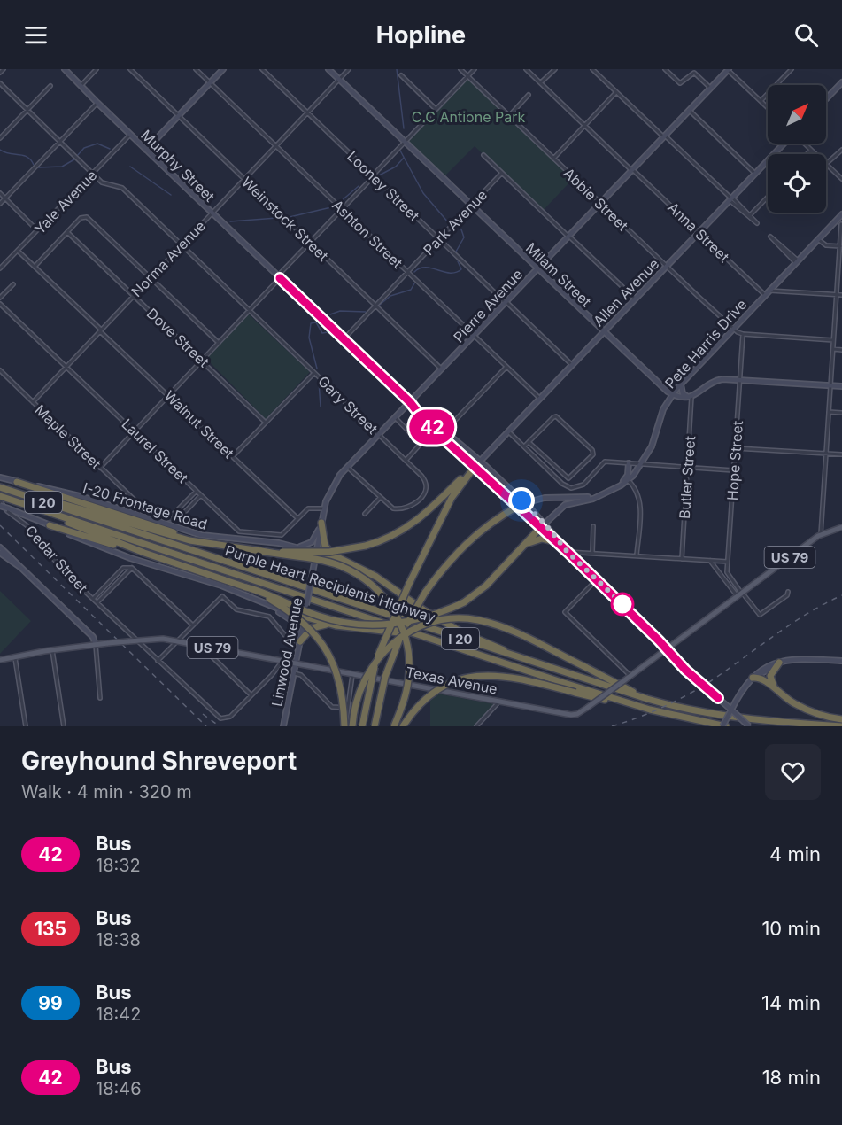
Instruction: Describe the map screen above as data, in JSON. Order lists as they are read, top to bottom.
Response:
{
  "streets": {
    "highway": ["I 20", "Purple Heart Recipients Highway"],
    "main road": [
      "Murphy Street",
      "Milam Street",
      "Allen Avenue",
      "Pierre Avenue",
      "Pete Harris Drive",
      "I-20 Frontage Road",
      "US 79",
      "Linwood Avenue",
      "Texas Avenue"
    ],
    "street": [
      "Looney Street",
      "Abbie Street",
      "Yale Avenue",
      "Weinstock Street",
      "Park Avenue",
      "Anna Street",
      "Ashton Street",
      "Norma Avenue",
      "Dove Street",
      "Gary Street",
      "Walnut Street",
      "Maple Street",
      "Laurel Street",
      "Hope Street",
      "Butler Street",
      "Cedar Street"
    ]
  },
  "crossings": [
    ["Murphy Street", "Yale Avenue"],
    ["Murphy Street", "Park Avenue"],
    ["Murphy Street", "Norma Avenue"],
    ["Murphy Street", "Pierre Avenue"],
    ["Looney Street", "Park Avenue"],
    ["Looney Street", "Norma Avenue"],
    ["Looney Street", "Allen Avenue"],
    ["Looney Street", "Pierre Avenue"],
    ["Abbie Street", "Allen Avenue"],
    ["Abbie Street", "Pierre Avenue"],
    ["Abbie Street", "Pete Harris Drive"],
    ["Yale Avenue", "Gary Street"],
    ["Yale Avenue", "Walnut Street"],
    ["Weinstock Street", "Park Avenue"],
    ["Weinstock Street", "Norma Avenue"],
    ["Weinstock Street", "Pierre Avenue"],
    ["Park Avenue", "Ashton Street"],
    ["Park Avenue", "Milam Street"],
    ["Anna Street", "Allen Avenue"],
    ["Anna Street", "Pierre Avenue"],
    ["Anna Street", "Pete Harris Drive"],
    ["Ashton Street", "Norma Avenue"],
    ["Ashton Street", "Allen Avenue"],
    ["Ashton Street", "Pierre Avenue"],
    ["Norma Avenue", "Milam Street"],
    ["Norma Avenue", "Dove Street"],
    ["Norma Avenue", "Gary Street"],
    ["Norma Avenue", "Walnut Street"],
    ["Norma Avenue", "Maple Street"],
    ["Norma Avenue", "Laurel Street"],
    ["Milam Street", "Allen Avenue"],
    ["Milam Street", "Pierre Avenue"],
    ["Milam Street", "Pete Harris Drive"],
    ["Pierre Avenue", "Gary Street"],
    ["Pierre Avenue", "Laurel Street"],
    ["Pierre Avenue", "I-20 Frontage Road"],
    ["Pierre Avenue", "Linwood Avenue"],
    ["Walnut Street", "Laurel Street"],
    ["Hope Street", "Texas Avenue"],
    ["Cedar Street", "Purple Heart Recipients Highway"],
    ["Cedar Street", "Texas Avenue"],
    ["Linwood Avenue", "Texas Avenue"]
  ],
  "parks": ["C.C Antione Park"],
  "lines": ["bus line 42"],
  "north": "top right",
  "page": {
    "header": "Hopline",
    "on_map": "42",
    "heading": ["Greyhound Shreveport", "Walk · 4 min · 320 m"],
    "list": [
      {
        "mark": "42",
        "name": "Bus",
        "note": "18:32",
        "value": "4 min"
      },
      {
        "mark": "135",
        "name": "Bus",
        "note": "18:38",
        "value": "10 min"
      },
      {
        "mark": "99",
        "name": "Bus",
        "note": "18:42",
        "value": "14 min"
      },
      {
        "mark": "42",
        "name": "Bus",
        "note": "18:46",
        "value": "18 min"
      }
    ]
  }
}
